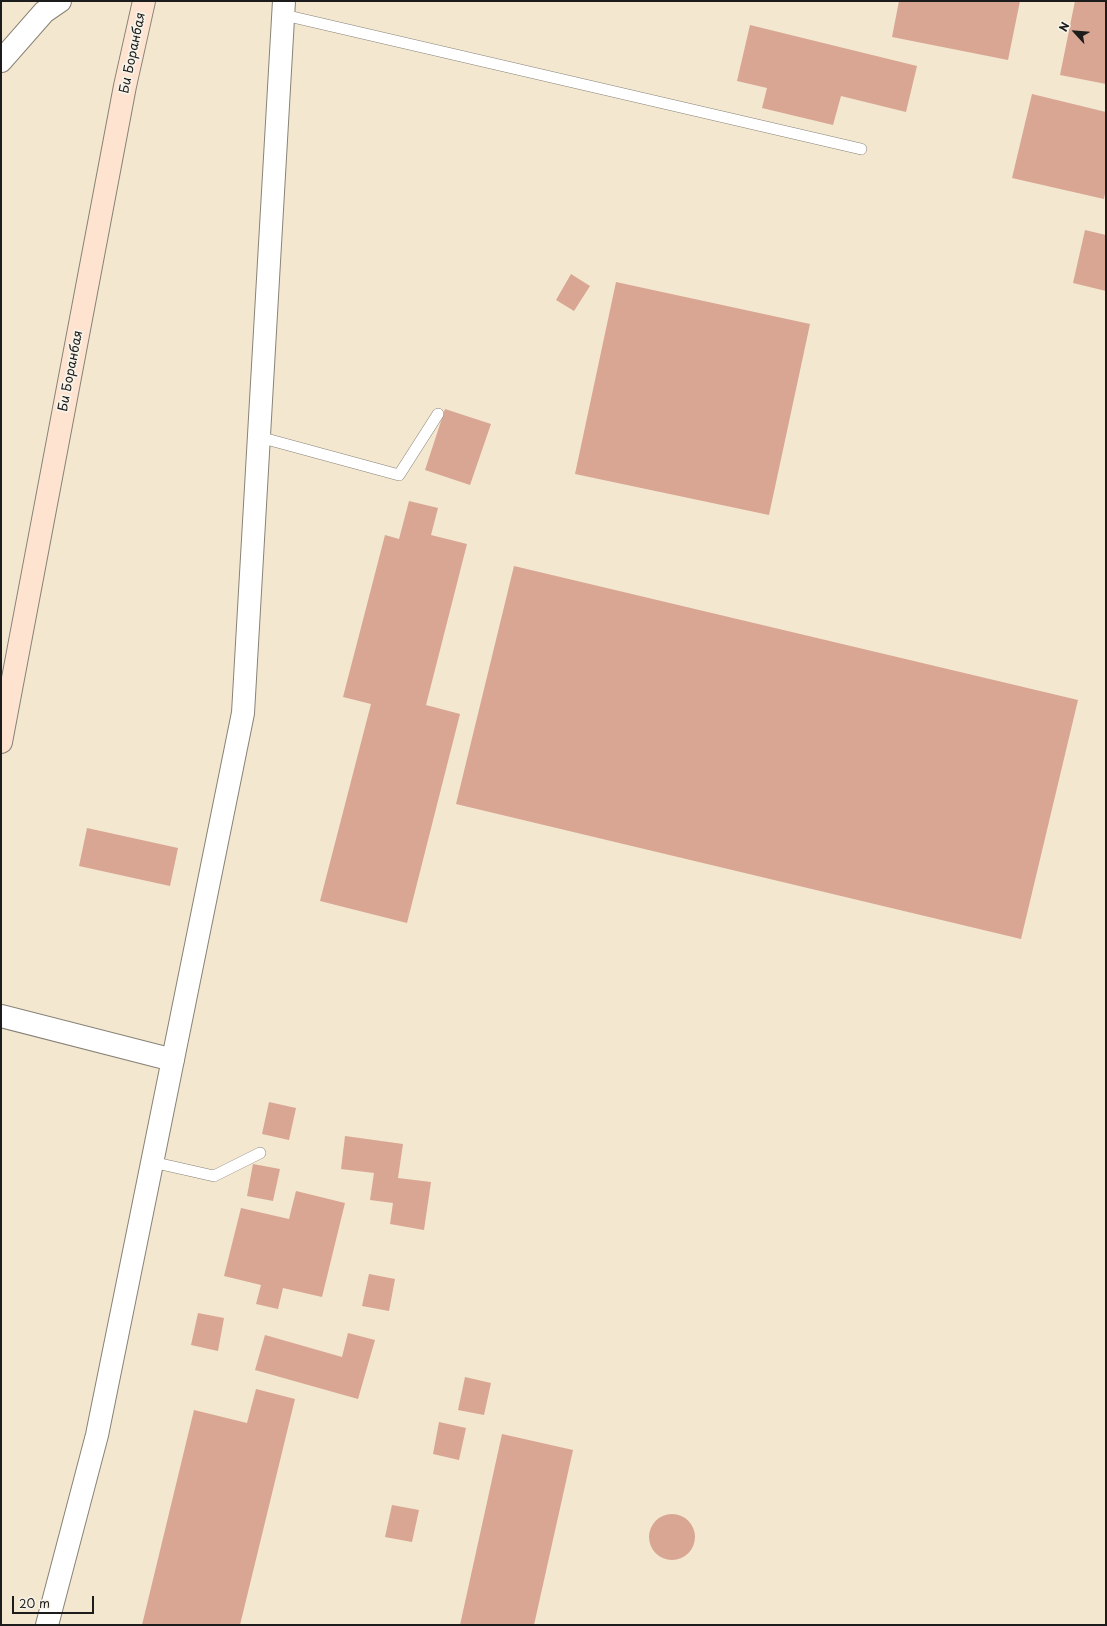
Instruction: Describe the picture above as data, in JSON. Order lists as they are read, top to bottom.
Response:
{
  "streets": {
    "main road": ["Би Боранбая"]
  },
  "scale_bar": "20 m",
  "north": "top left"
}
